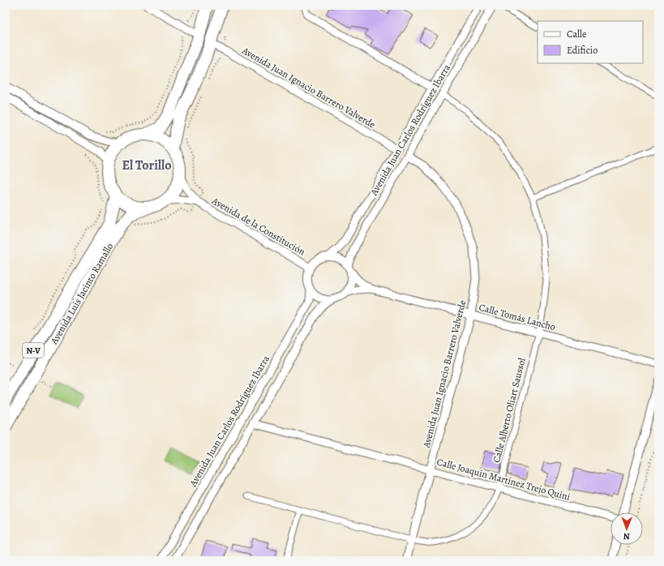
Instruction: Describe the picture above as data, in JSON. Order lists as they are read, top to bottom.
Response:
{
  "streets": {
    "main road": ["Avenida Luis Jacinto Ramallo", "N-V"],
    "street": [
      "Avenida Juan Ignacio Barrero Valverde",
      "Avenida Juan Carlos Rodríguez Ibarra",
      "Avenida de la Constitución",
      "Calle Tomás Lancho",
      "Calle Alberto Oliart Saussol",
      "Calle Joaquín Martínez Trejo Quini"
    ]
  },
  "crossings": [
    ["Avenida Juan Ignacio Barrero Valverde", "Avenida Juan Carlos Rodríguez Ibarra"],
    ["Avenida Juan Ignacio Barrero Valverde", "Calle Tomás Lancho"],
    ["Avenida Juan Ignacio Barrero Valverde", "Calle Alberto Oliart Saussol"],
    ["Avenida Juan Ignacio Barrero Valverde", "Calle Joaquín Martínez Trejo Quini"],
    ["Avenida Juan Carlos Rodríguez Ibarra", "Avenida de la Constitución"],
    ["Avenida Juan Carlos Rodríguez Ibarra", "Calle Tomás Lancho"],
    ["Avenida Juan Carlos Rodríguez Ibarra", "Calle Alberto Oliart Saussol"],
    ["Avenida de la Constitución", "Avenida Luis Jacinto Ramallo"],
    ["Avenida de la Constitución", "Calle Tomás Lancho"],
    ["Calle Tomás Lancho", "Calle Alberto Oliart Saussol"],
    ["Calle Alberto Oliart Saussol", "Calle Joaquín Martínez Trejo Quini"]
  ],
  "districts": ["El Torillo"],
  "legend": ["Calle", "Edificio"],
  "north": "bottom"
}
